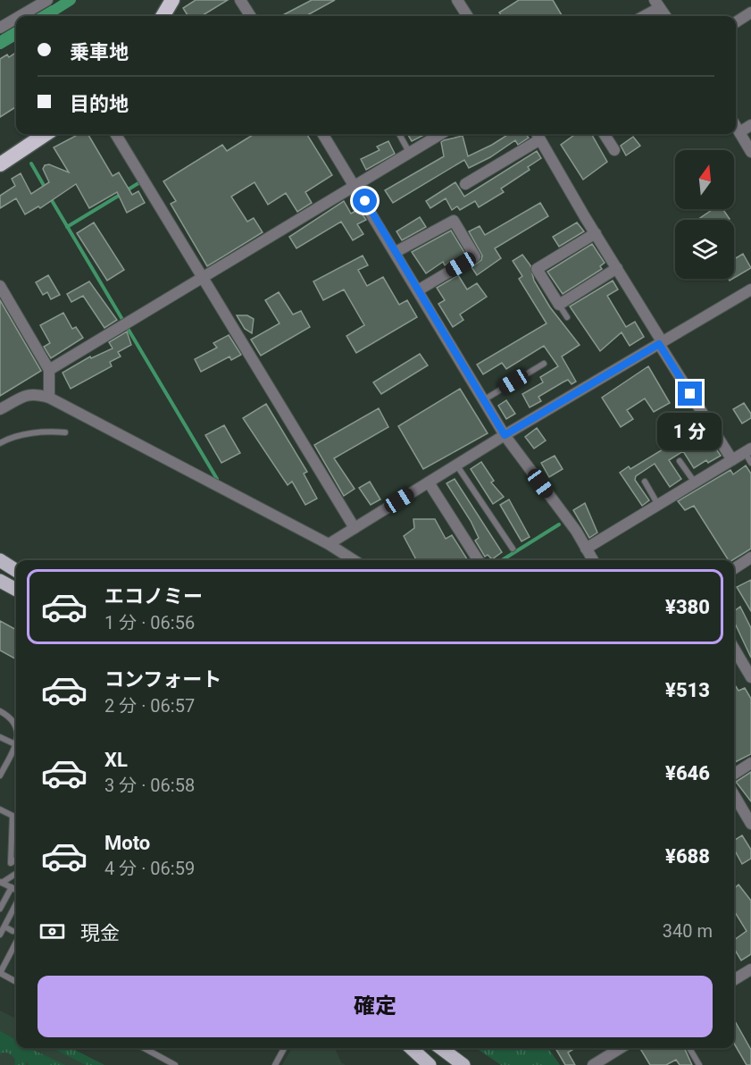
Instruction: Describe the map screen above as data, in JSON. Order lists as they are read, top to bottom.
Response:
{
  "north": "top",
  "page": {
    "banner": ["乗車地", "目的地"],
    "bubble": "1 分",
    "list": [
      {
        "name": "エコノミー",
        "note": "1 分 · 06:56",
        "value": "¥380"
      },
      {
        "name": "コンフォート",
        "note": "2 分 · 06:57",
        "value": "¥513"
      },
      {
        "name": "XL",
        "note": "3 分 · 06:58",
        "value": "¥646"
      },
      {
        "name": "Moto",
        "note": "4 分 · 06:59",
        "value": "¥688"
      }
    ],
    "pay": ["現金", "340 m"],
    "buttons": "確定"
  }
}
